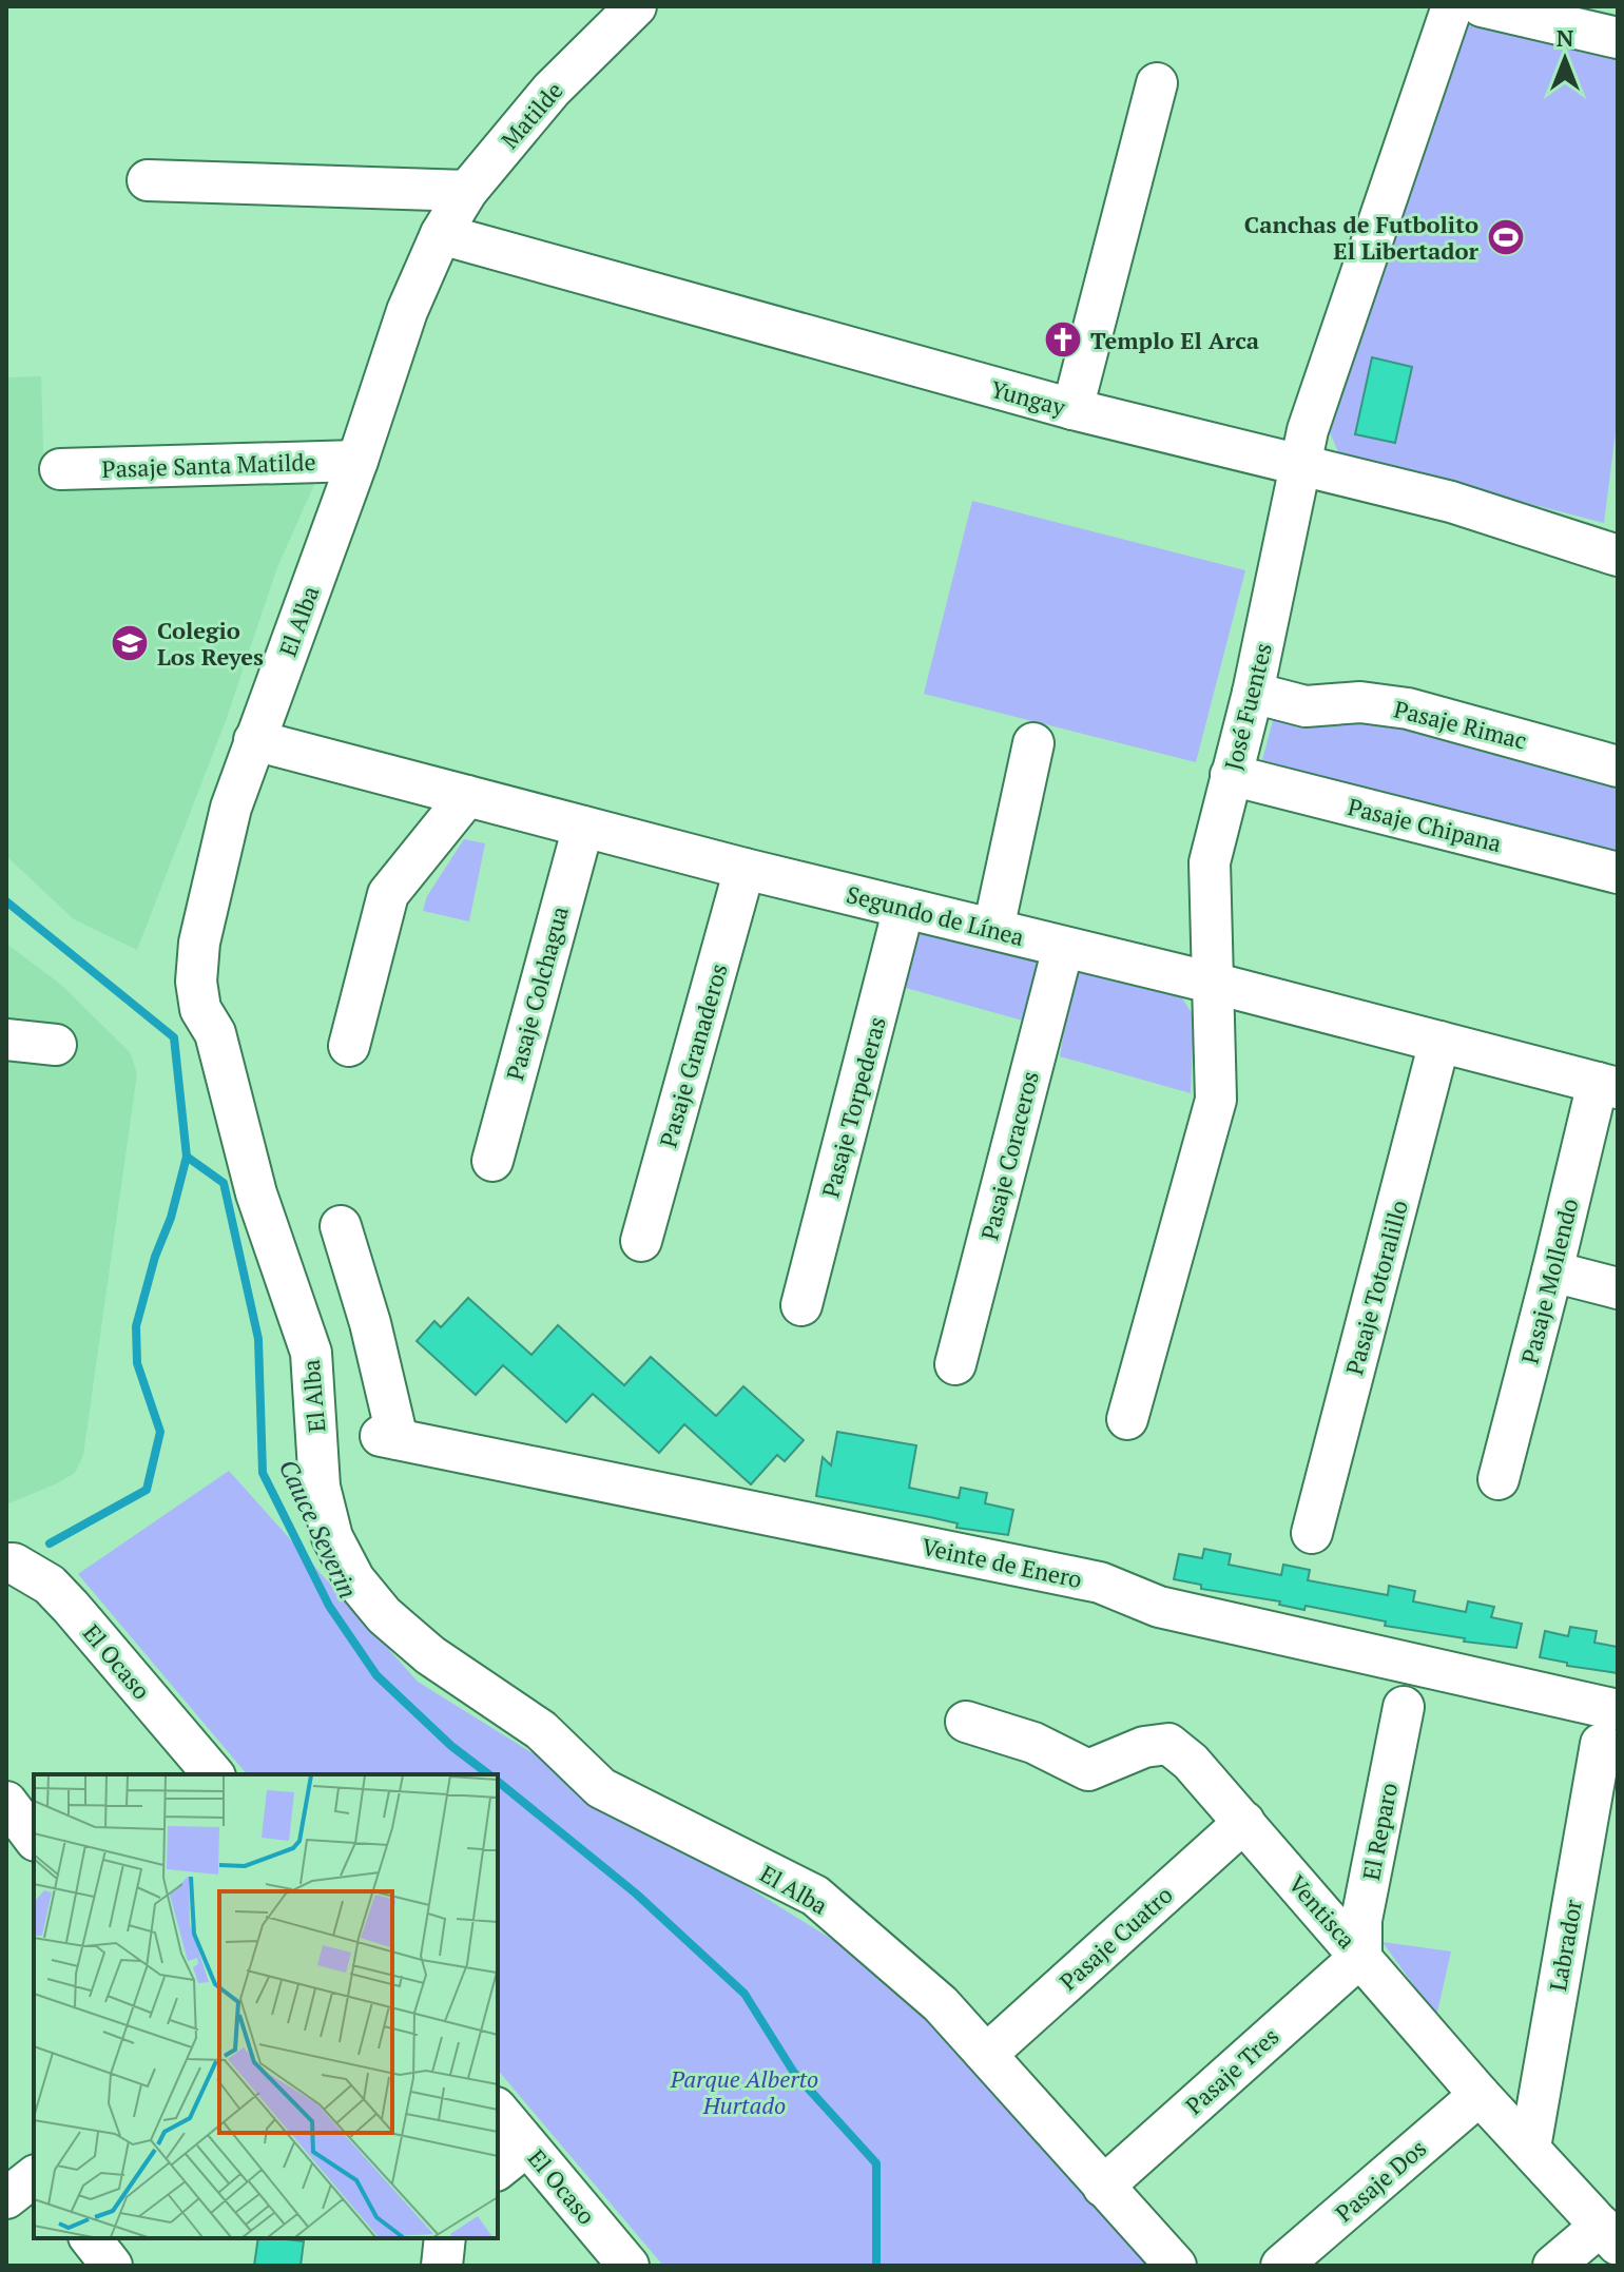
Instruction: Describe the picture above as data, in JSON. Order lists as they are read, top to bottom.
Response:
{
  "streets": {
    "street": [
      "Matilde",
      "Yungay",
      "Pasaje Santa Matilde",
      "El Alba",
      "José Fuentes",
      "Pasaje Rimac",
      "Pasaje Chipana",
      "Segundo de Línea",
      "Pasaje Colchagua",
      "Pasaje Granaderos",
      "Pasaje Torpederas",
      "Pasaje Coraceros",
      "Pasaje Mollendo",
      "Pasaje Totoralillo",
      "Veinte de Enero",
      "El Ocaso",
      "El Reparo",
      "Ventisca",
      "Pasaje Cuatro",
      "Labrador",
      "Pasaje Tres",
      "Pasaje Dos"
    ]
  },
  "crossings": [
    ["Matilde", "Yungay"],
    ["Matilde", "El Alba"],
    ["Yungay", "El Alba"],
    ["Yungay", "José Fuentes"],
    ["Pasaje Santa Matilde", "El Alba"],
    ["El Alba", "Segundo de Línea"],
    ["El Alba", "Pasaje Cuatro"],
    ["El Alba", "Pasaje Tres"],
    ["José Fuentes", "Pasaje Rimac"],
    ["José Fuentes", "Pasaje Chipana"],
    ["José Fuentes", "Segundo de Línea"],
    ["Segundo de Línea", "Pasaje Colchagua"],
    ["Segundo de Línea", "Pasaje Granaderos"],
    ["Segundo de Línea", "Pasaje Torpederas"],
    ["Segundo de Línea", "Pasaje Coraceros"],
    ["Segundo de Línea", "Pasaje Mollendo"],
    ["Segundo de Línea", "Pasaje Totoralillo"],
    ["Veinte de Enero", "Labrador"],
    ["El Reparo", "Ventisca"],
    ["El Reparo", "Pasaje Tres"],
    ["Ventisca", "Pasaje Cuatro"],
    ["Ventisca", "Labrador"],
    ["Ventisca", "Pasaje Tres"],
    ["Ventisca", "Pasaje Dos"]
  ],
  "water": ["Cauce Severin"],
  "parks": ["Parque Alberto Hurtado"],
  "places": {
    "sports": ["Canchas de Futbolito El Libertador"],
    "church": ["Templo El Arca"],
    "school or university": ["Colegio Los Reyes"]
  },
  "north": "top"
}
